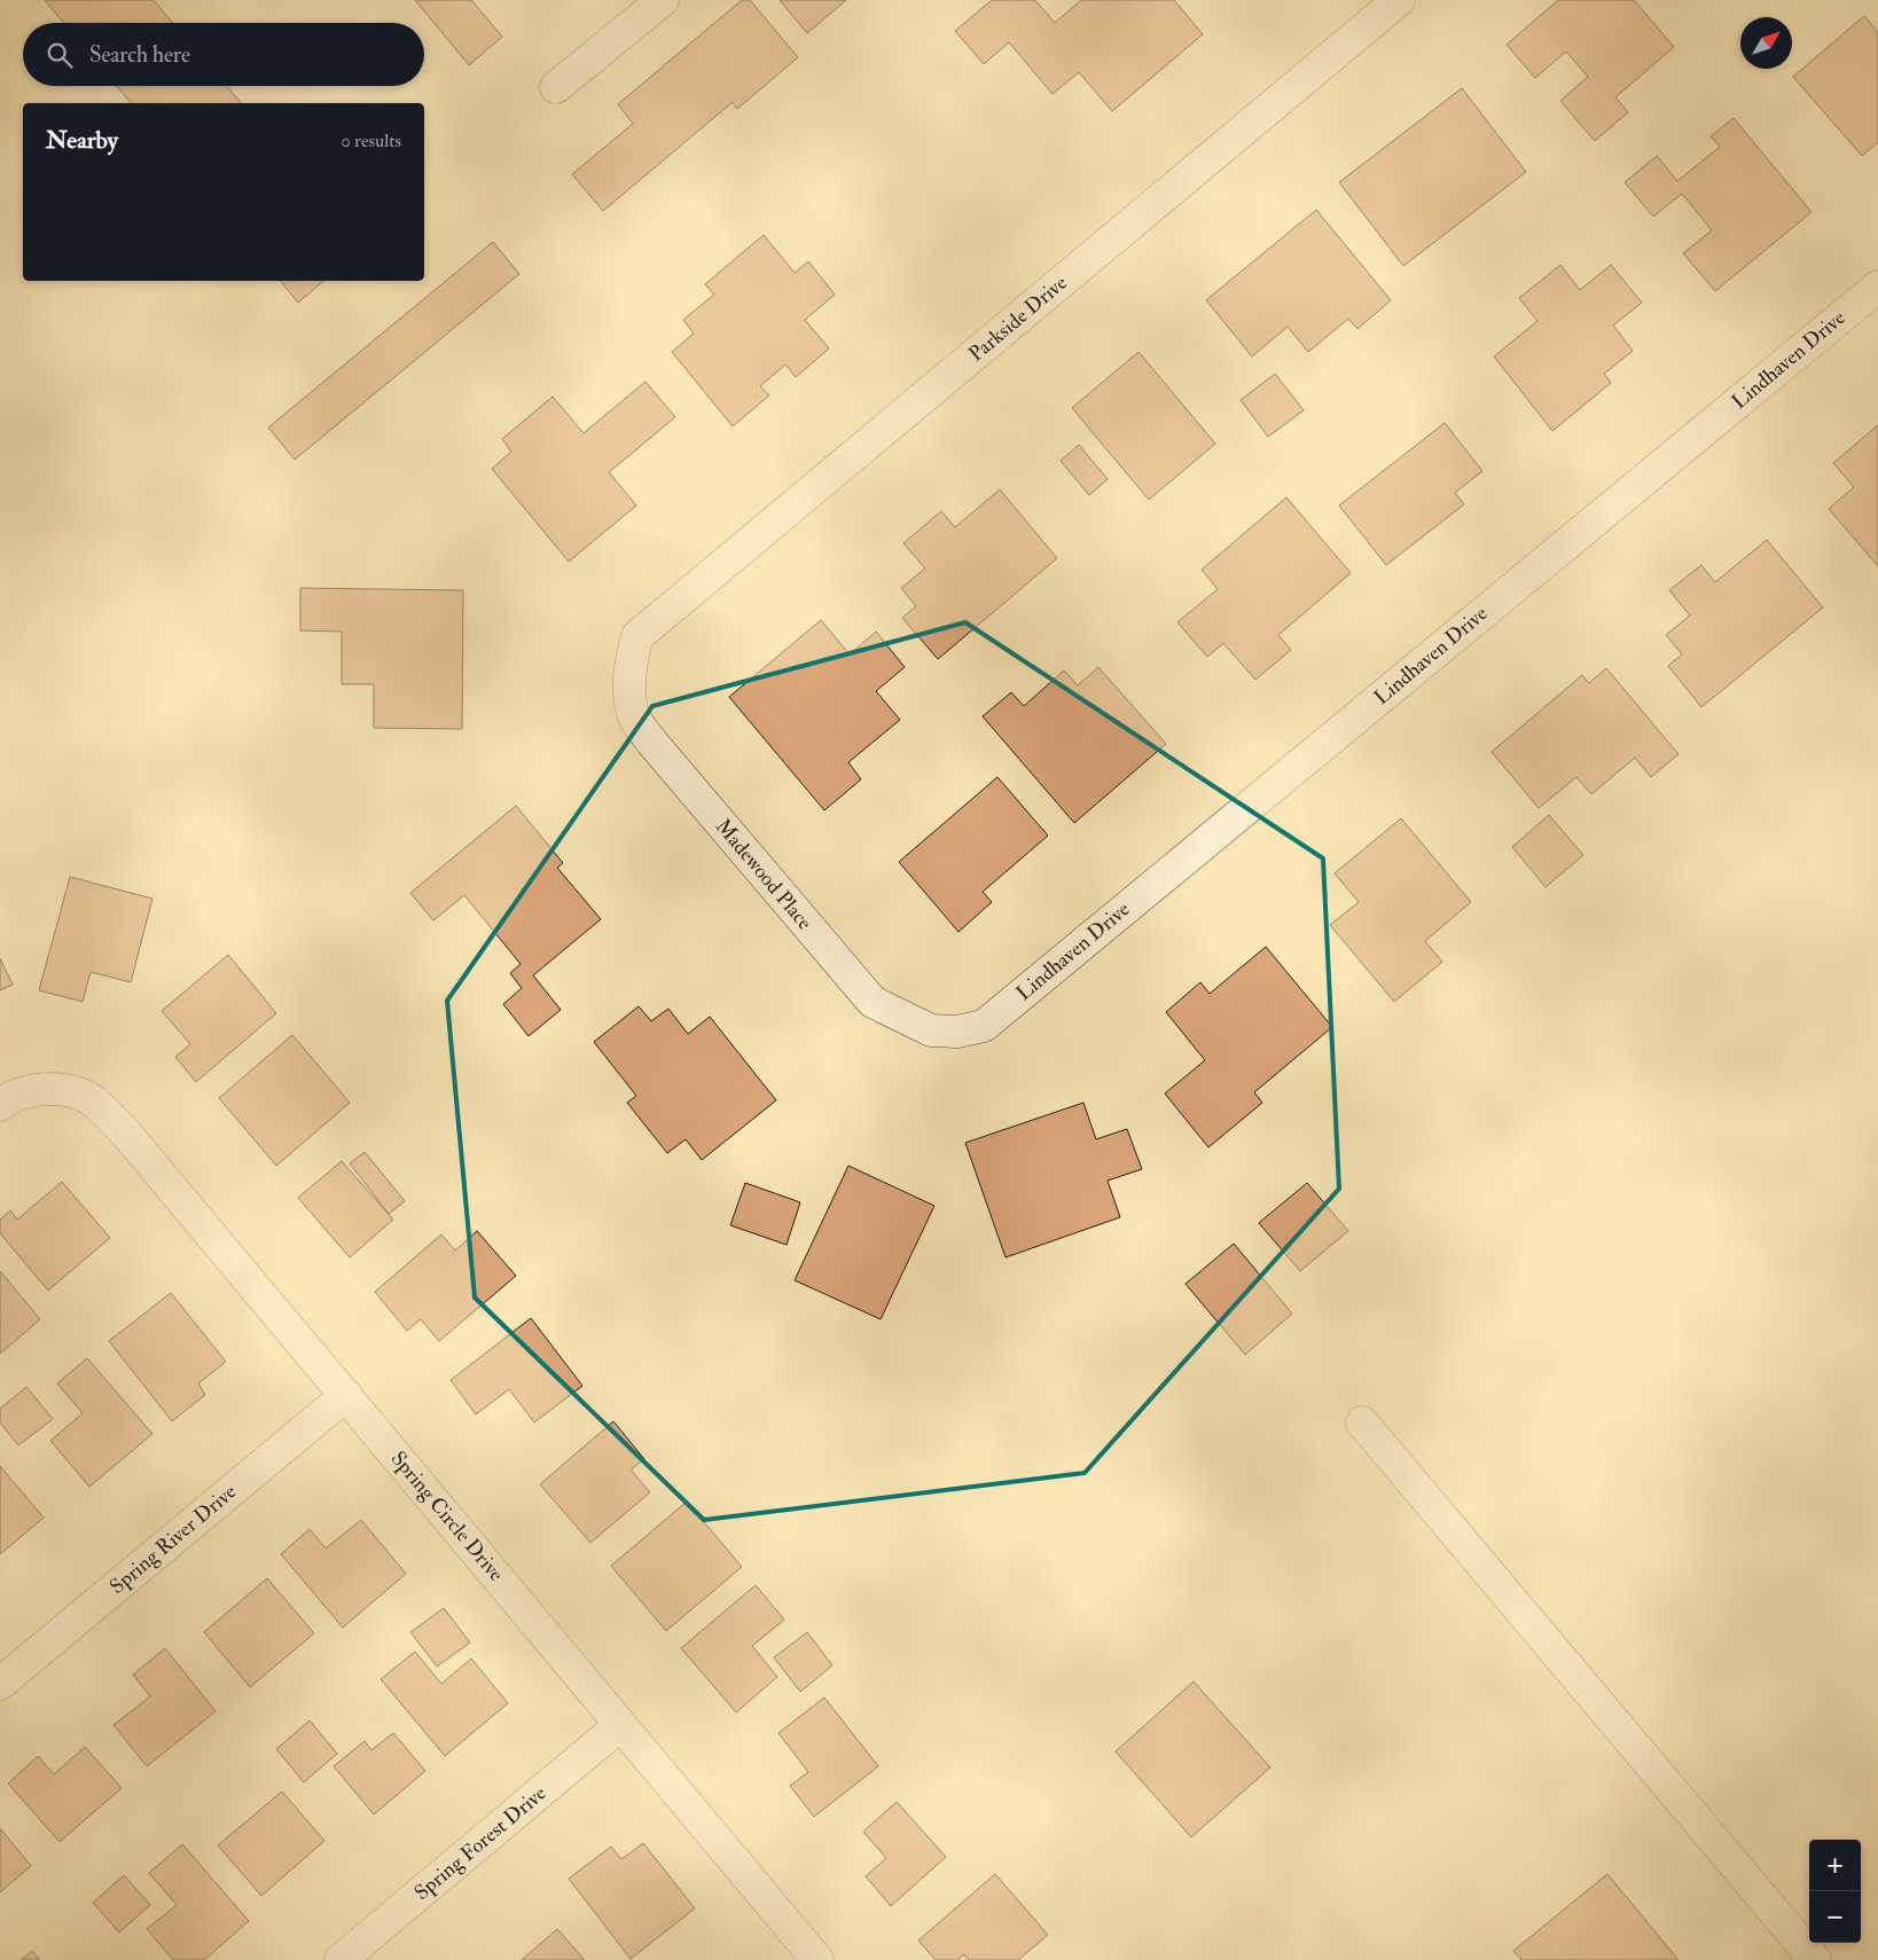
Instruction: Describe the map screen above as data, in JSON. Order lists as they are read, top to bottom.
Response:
{
  "streets": {
    "street": [
      "Parkside Drive",
      "Lindhaven Drive",
      "Madewood Place",
      "Spring Circle Drive",
      "Spring River Drive",
      "Spring Forest Drive"
    ]
  },
  "crossings": [
    ["Parkside Drive", "Madewood Place"],
    ["Lindhaven Drive", "Madewood Place"],
    ["Spring Circle Drive", "Spring River Drive"],
    ["Spring Circle Drive", "Spring Forest Drive"]
  ],
  "north": "top right",
  "page": {
    "search": "Search here",
    "heading": ["Nearby", "0 results"],
    "map_buttons": ["+", "−"]
  }
}
